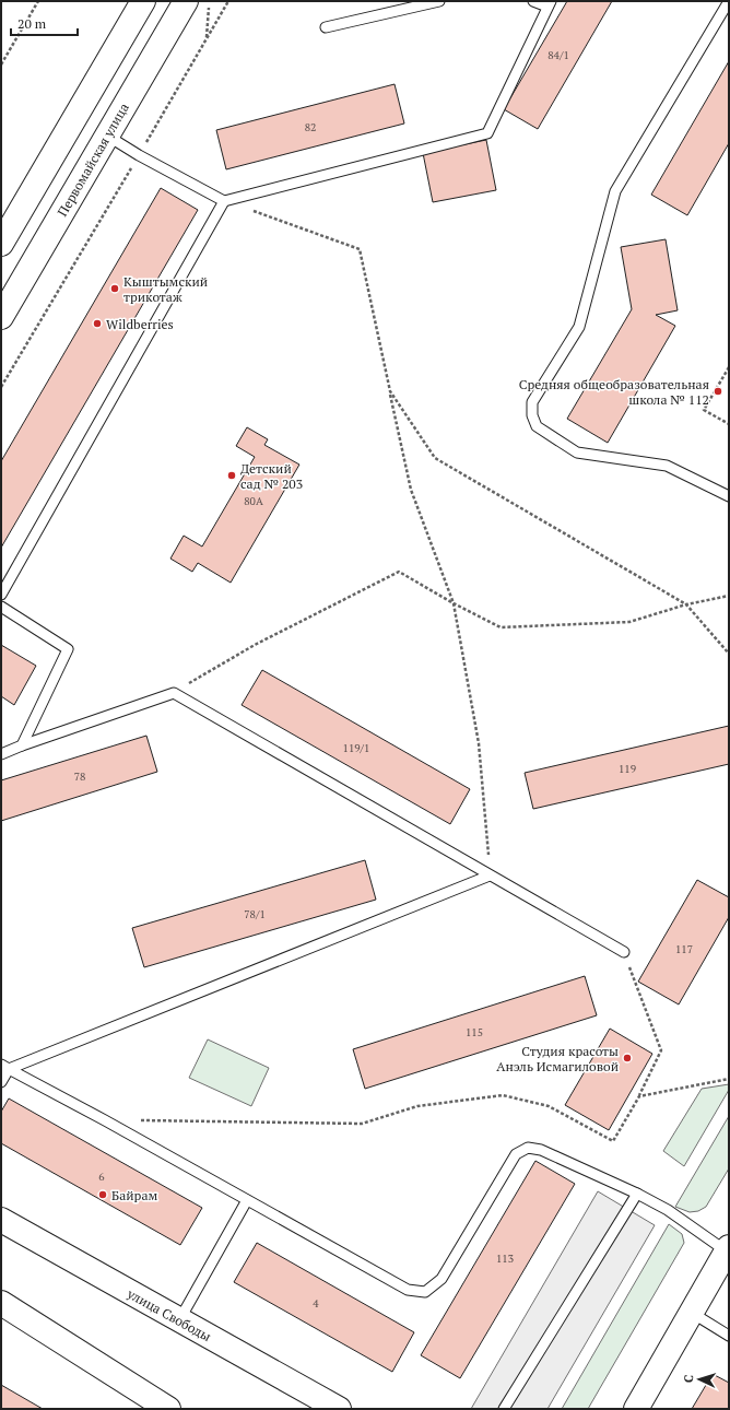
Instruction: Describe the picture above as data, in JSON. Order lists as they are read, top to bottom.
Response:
{
  "streets": {
    "main road": ["Первомайская улица", "улица Свободы"]
  },
  "places": [
    "Кыштымский трикотаж",
    "Wildberries",
    "Средняя общеобразовательная школа № 112",
    "Детский сад № 203",
    "Студия красоты Анэль Исмагиловой",
    "Байрам"
  ],
  "house_numbers": [
    "84/1",
    "82",
    "80А",
    "119/1",
    "119",
    "78",
    "78/1",
    "117",
    "115",
    "6",
    "113",
    "4"
  ],
  "scale_bar": "20 m",
  "north": "left"
}
